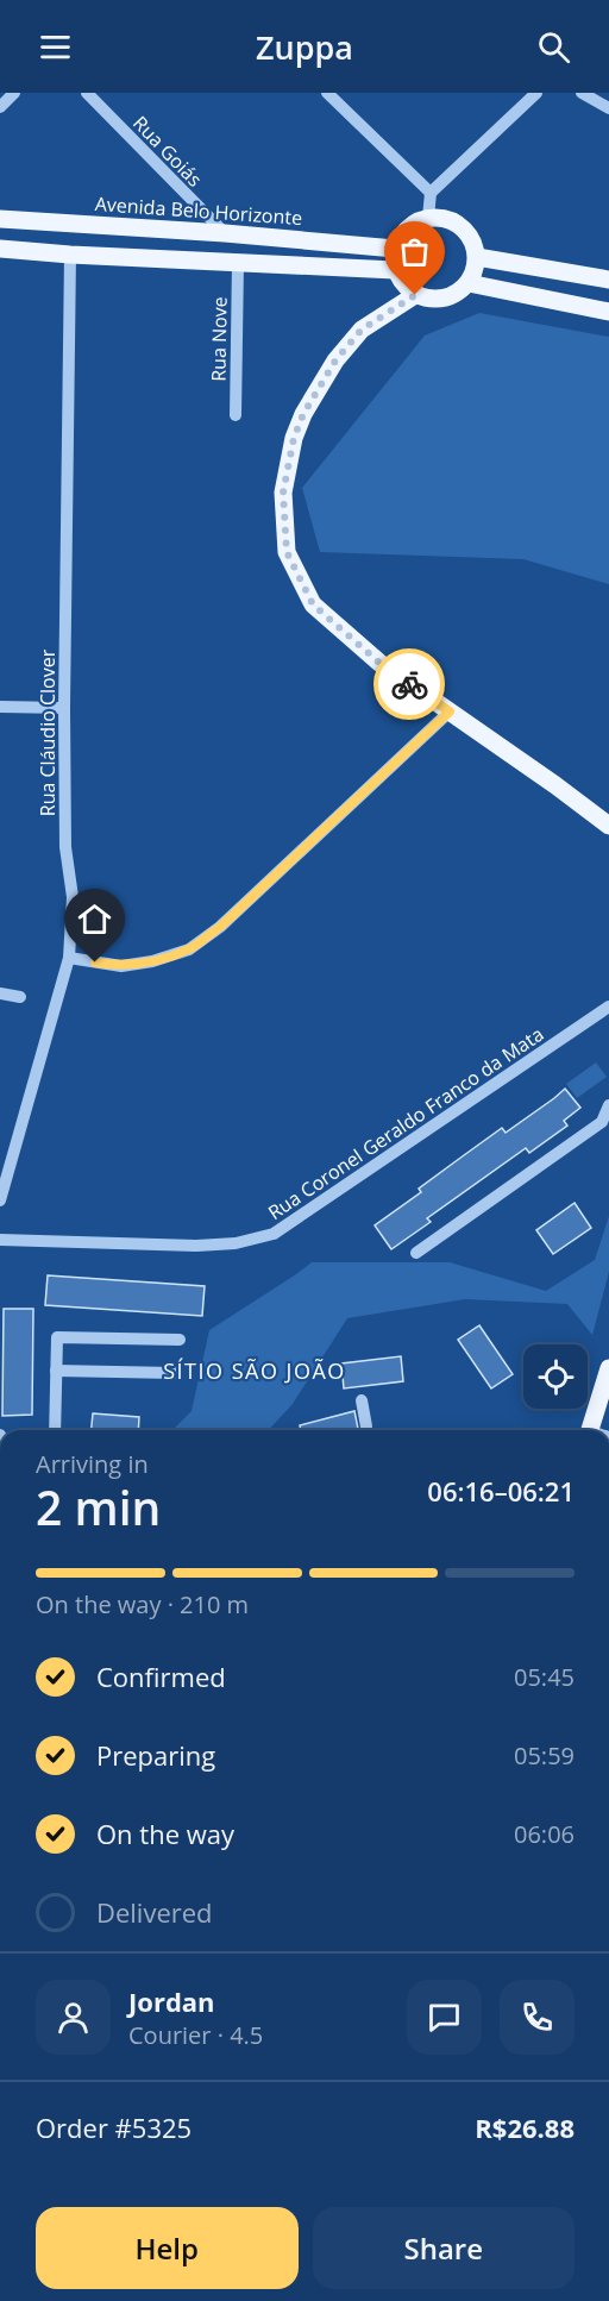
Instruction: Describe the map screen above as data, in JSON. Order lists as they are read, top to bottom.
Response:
{
  "streets": {
    "main road": ["Avenida Belo Horizonte"],
    "street": [
      "Rua Goiás",
      "Rua Nove",
      "Rua Cláudio Clover",
      "Rua Coronel Geraldo Franco da Mata"
    ]
  },
  "crossings": [
    ["Rua Goiás", "Avenida Belo Horizonte"]
  ],
  "districts": ["SÍTIO SÃO JOÃO"],
  "page": {
    "header": "Zuppa",
    "heading": ["2 min", "Arriving in", "06:16–06:21"],
    "panel": [
      "Jordan",
      "Courier · 4.5",
      "Order #5325",
      "R$26.88"
    ],
    "bar": "On the way · 210 m",
    "list": [
      ["Confirmed", "05:45"],
      ["Preparing", "05:59"],
      ["On the way", "06:06"],
      "Delivered"
    ],
    "buttons": ["Help", "Share"]
  }
}
